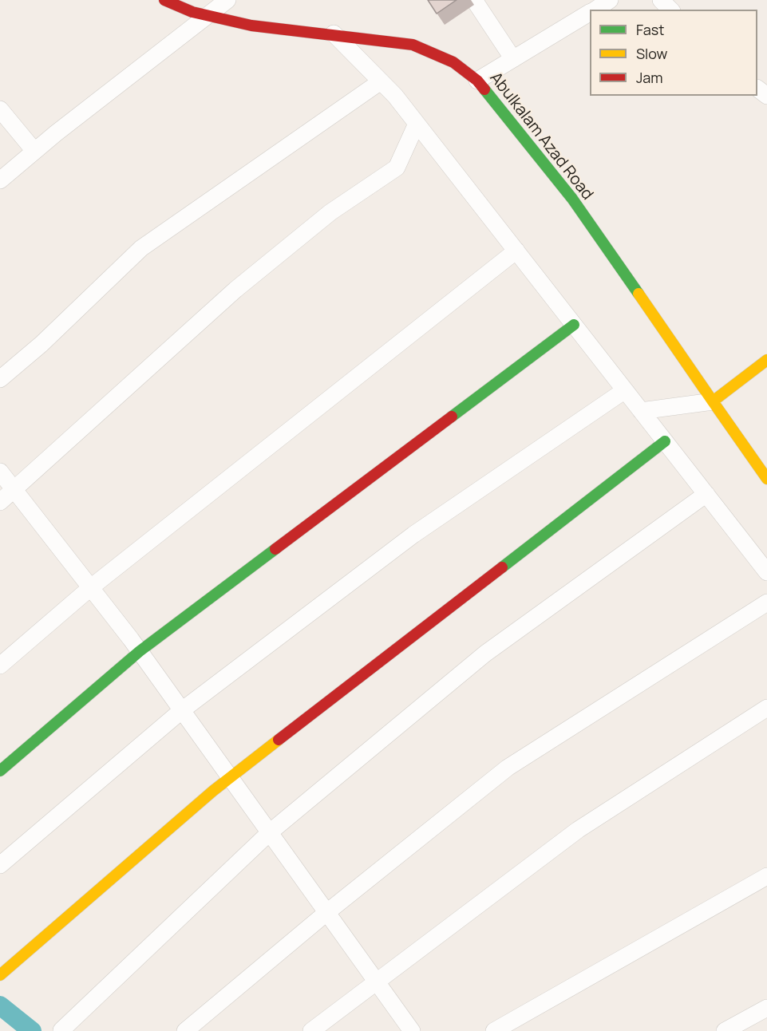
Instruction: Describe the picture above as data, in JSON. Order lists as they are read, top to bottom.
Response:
{
  "streets": {
    "street": ["Abulkalam Azad Road"]
  },
  "legend": ["Fast", "Slow", "Jam"]
}
